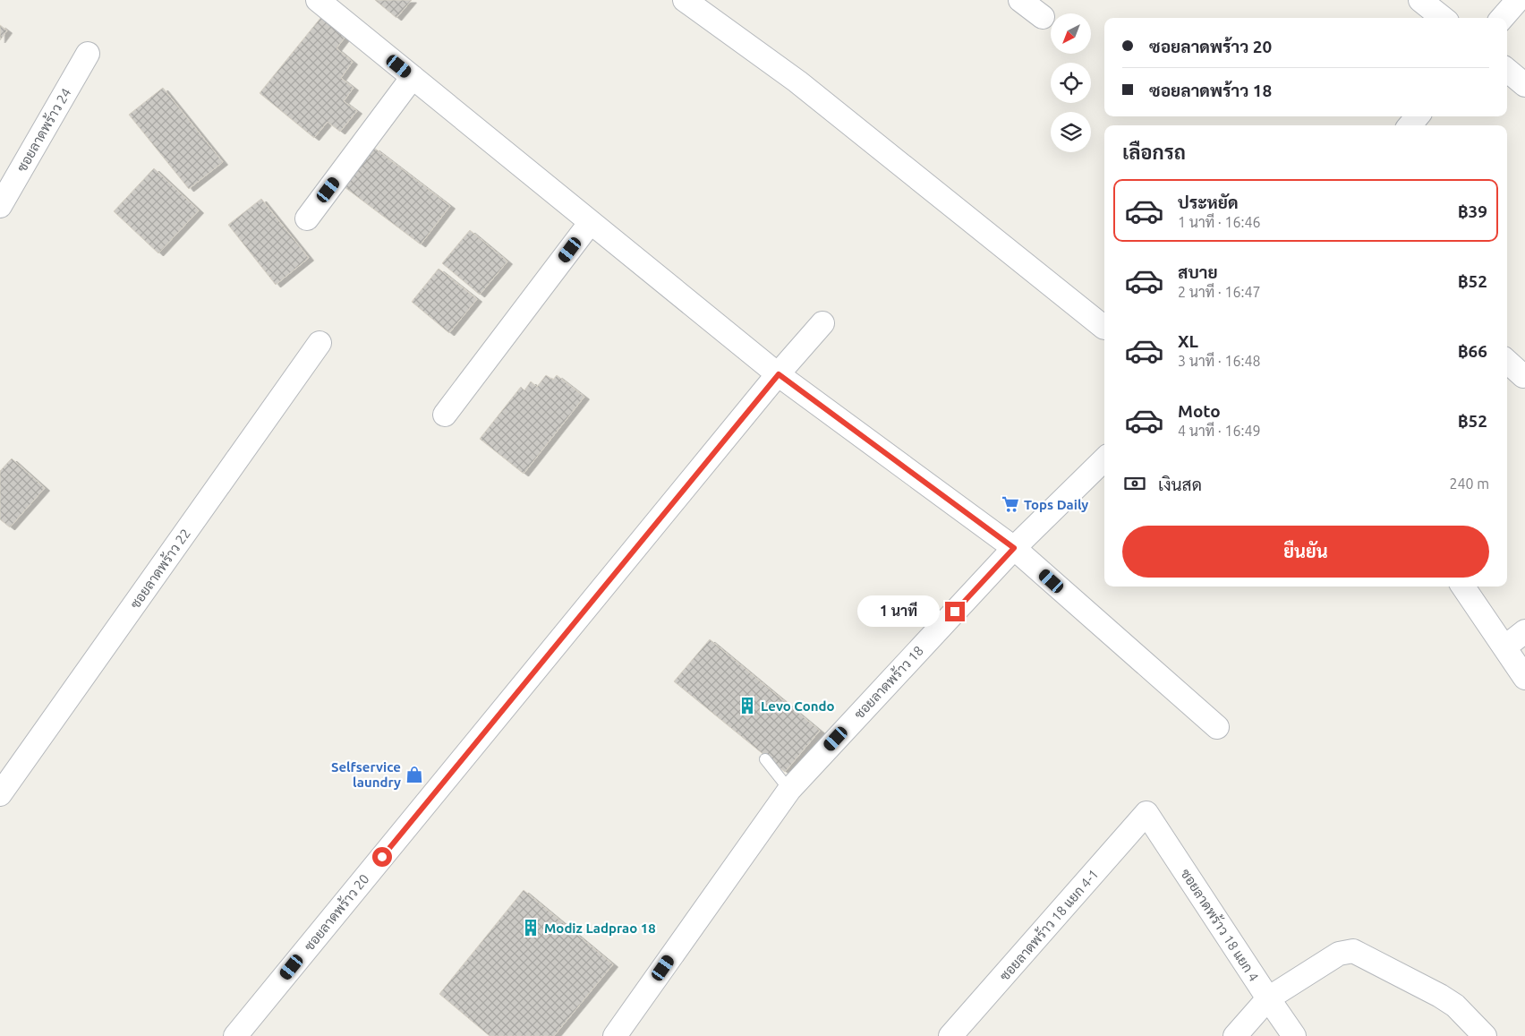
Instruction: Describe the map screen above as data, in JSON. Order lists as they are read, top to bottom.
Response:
{
  "streets": {
    "street": [
      "ซอยลาดพร้าว 24",
      "ซอยลาดพร้าว 22",
      "ซอยลาดพร้าว 18",
      "ซอยลาดพร้าว 20",
      "ซอยลาดพร้าว 18 แยก 4-1",
      "ซอยลาดพร้าว 18 แยก 4"
    ]
  },
  "crossings": [
    ["ซอยลาดพร้าว 18 แยก 4-1", "ซอยลาดพร้าว 18 แยก 4"]
  ],
  "places": {
    "supermarket": ["Tops Daily"],
    "building": ["Levo Condo", "Modiz Ladprao 18"],
    "shop": ["Selfservice laundry"]
  },
  "north": "bottom left",
  "page": {
    "banner": ["ซอยลาดพร้าว 20", "ซอยลาดพร้าว 18"],
    "heading": "เลือกรถ",
    "list": [
      {
        "name": "ประหยัด",
        "note": "1 นาที · 16:46",
        "value": "฿39"
      },
      {
        "name": "สบาย",
        "note": "2 นาที · 16:47",
        "value": "฿52"
      },
      {
        "name": "XL",
        "note": "3 นาที · 16:48",
        "value": "฿66"
      },
      {
        "name": "Moto",
        "note": "4 นาที · 16:49",
        "value": "฿52"
      }
    ],
    "pay": ["เงินสด", "240 m"],
    "buttons": "ยืนยัน",
    "bubble": "1 นาที"
  }
}
